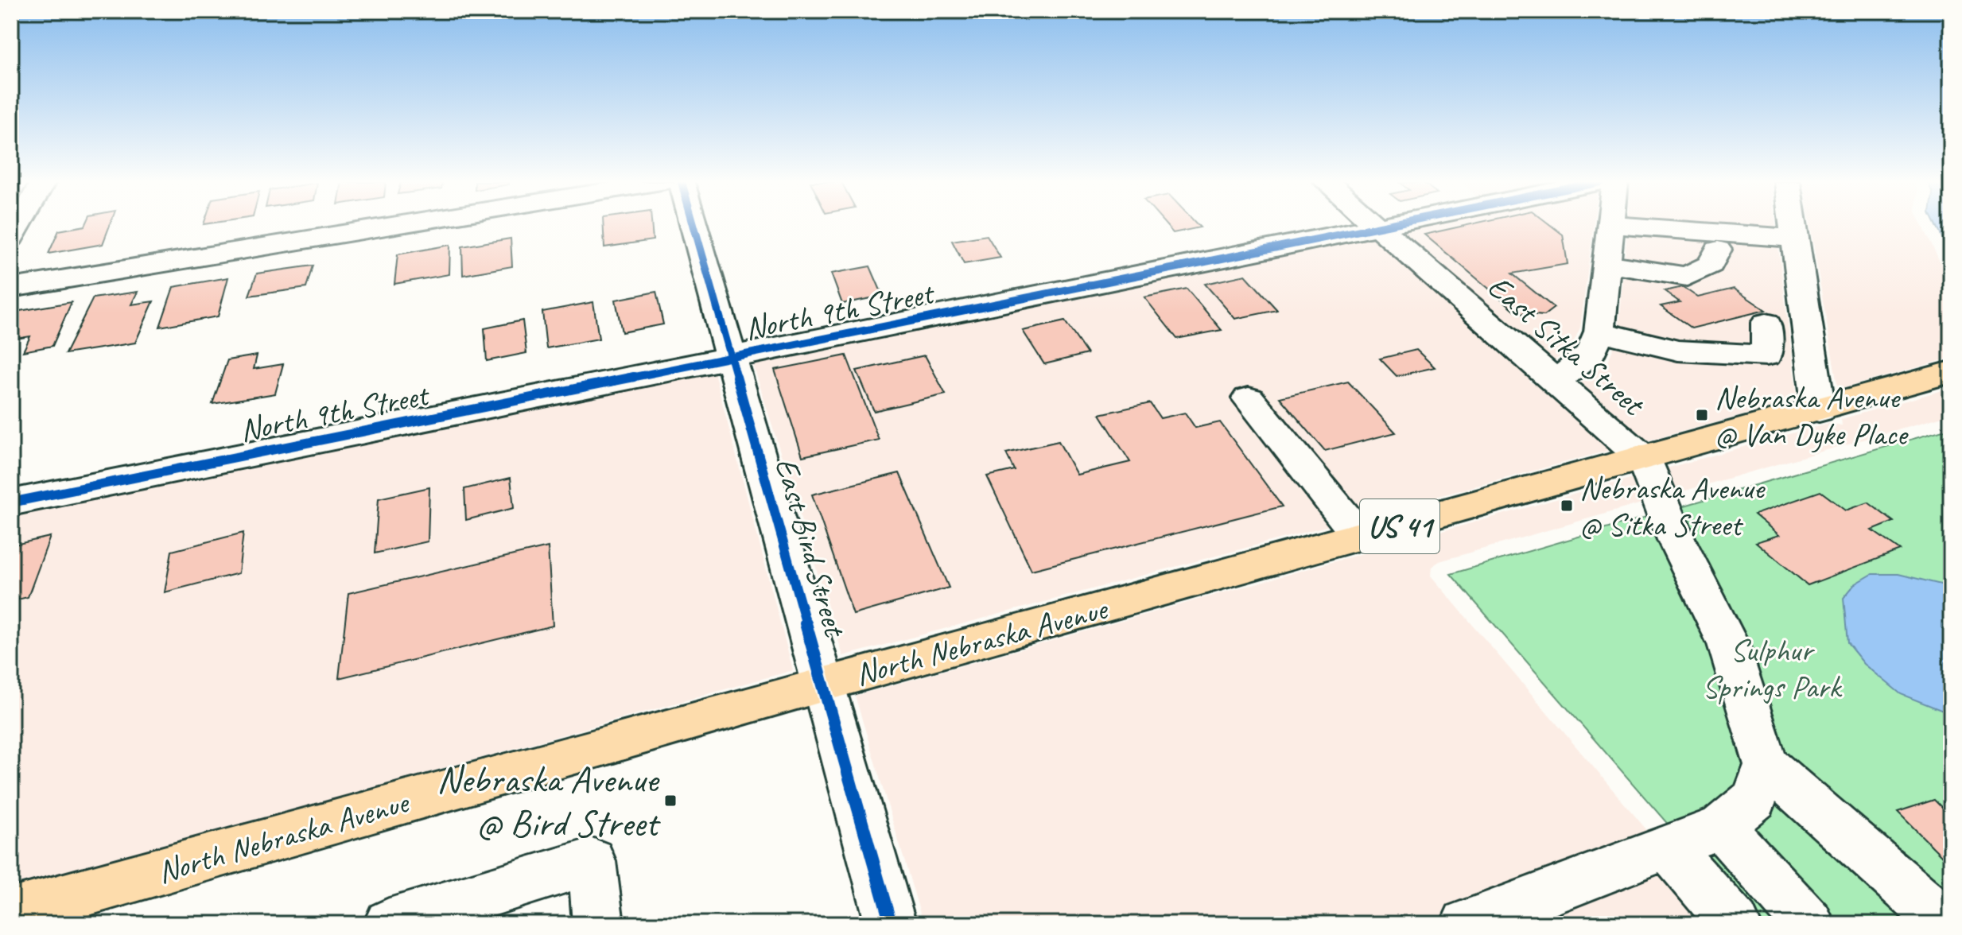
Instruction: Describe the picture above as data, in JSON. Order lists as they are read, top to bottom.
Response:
{
  "streets": {
    "main road": ["US 41", "North Nebraska Avenue"],
    "street": ["North 9th Street", "East Sitka Street", "East Bird Street"]
  },
  "crossings": [
    ["North 9th Street", "East Sitka Street"],
    ["North 9th Street", "East Bird Street"],
    ["East Sitka Street", "North Nebraska Avenue"],
    ["East Bird Street", "North Nebraska Avenue"]
  ],
  "parks": ["Sulphur Springs Park"],
  "places": {
    "transit": ["Nebraska Avenue @ Van Dyke Place", "Nebraska Avenue @ Sitka Street", "Nebraska Avenue @ Bird Street"]
  }
}
